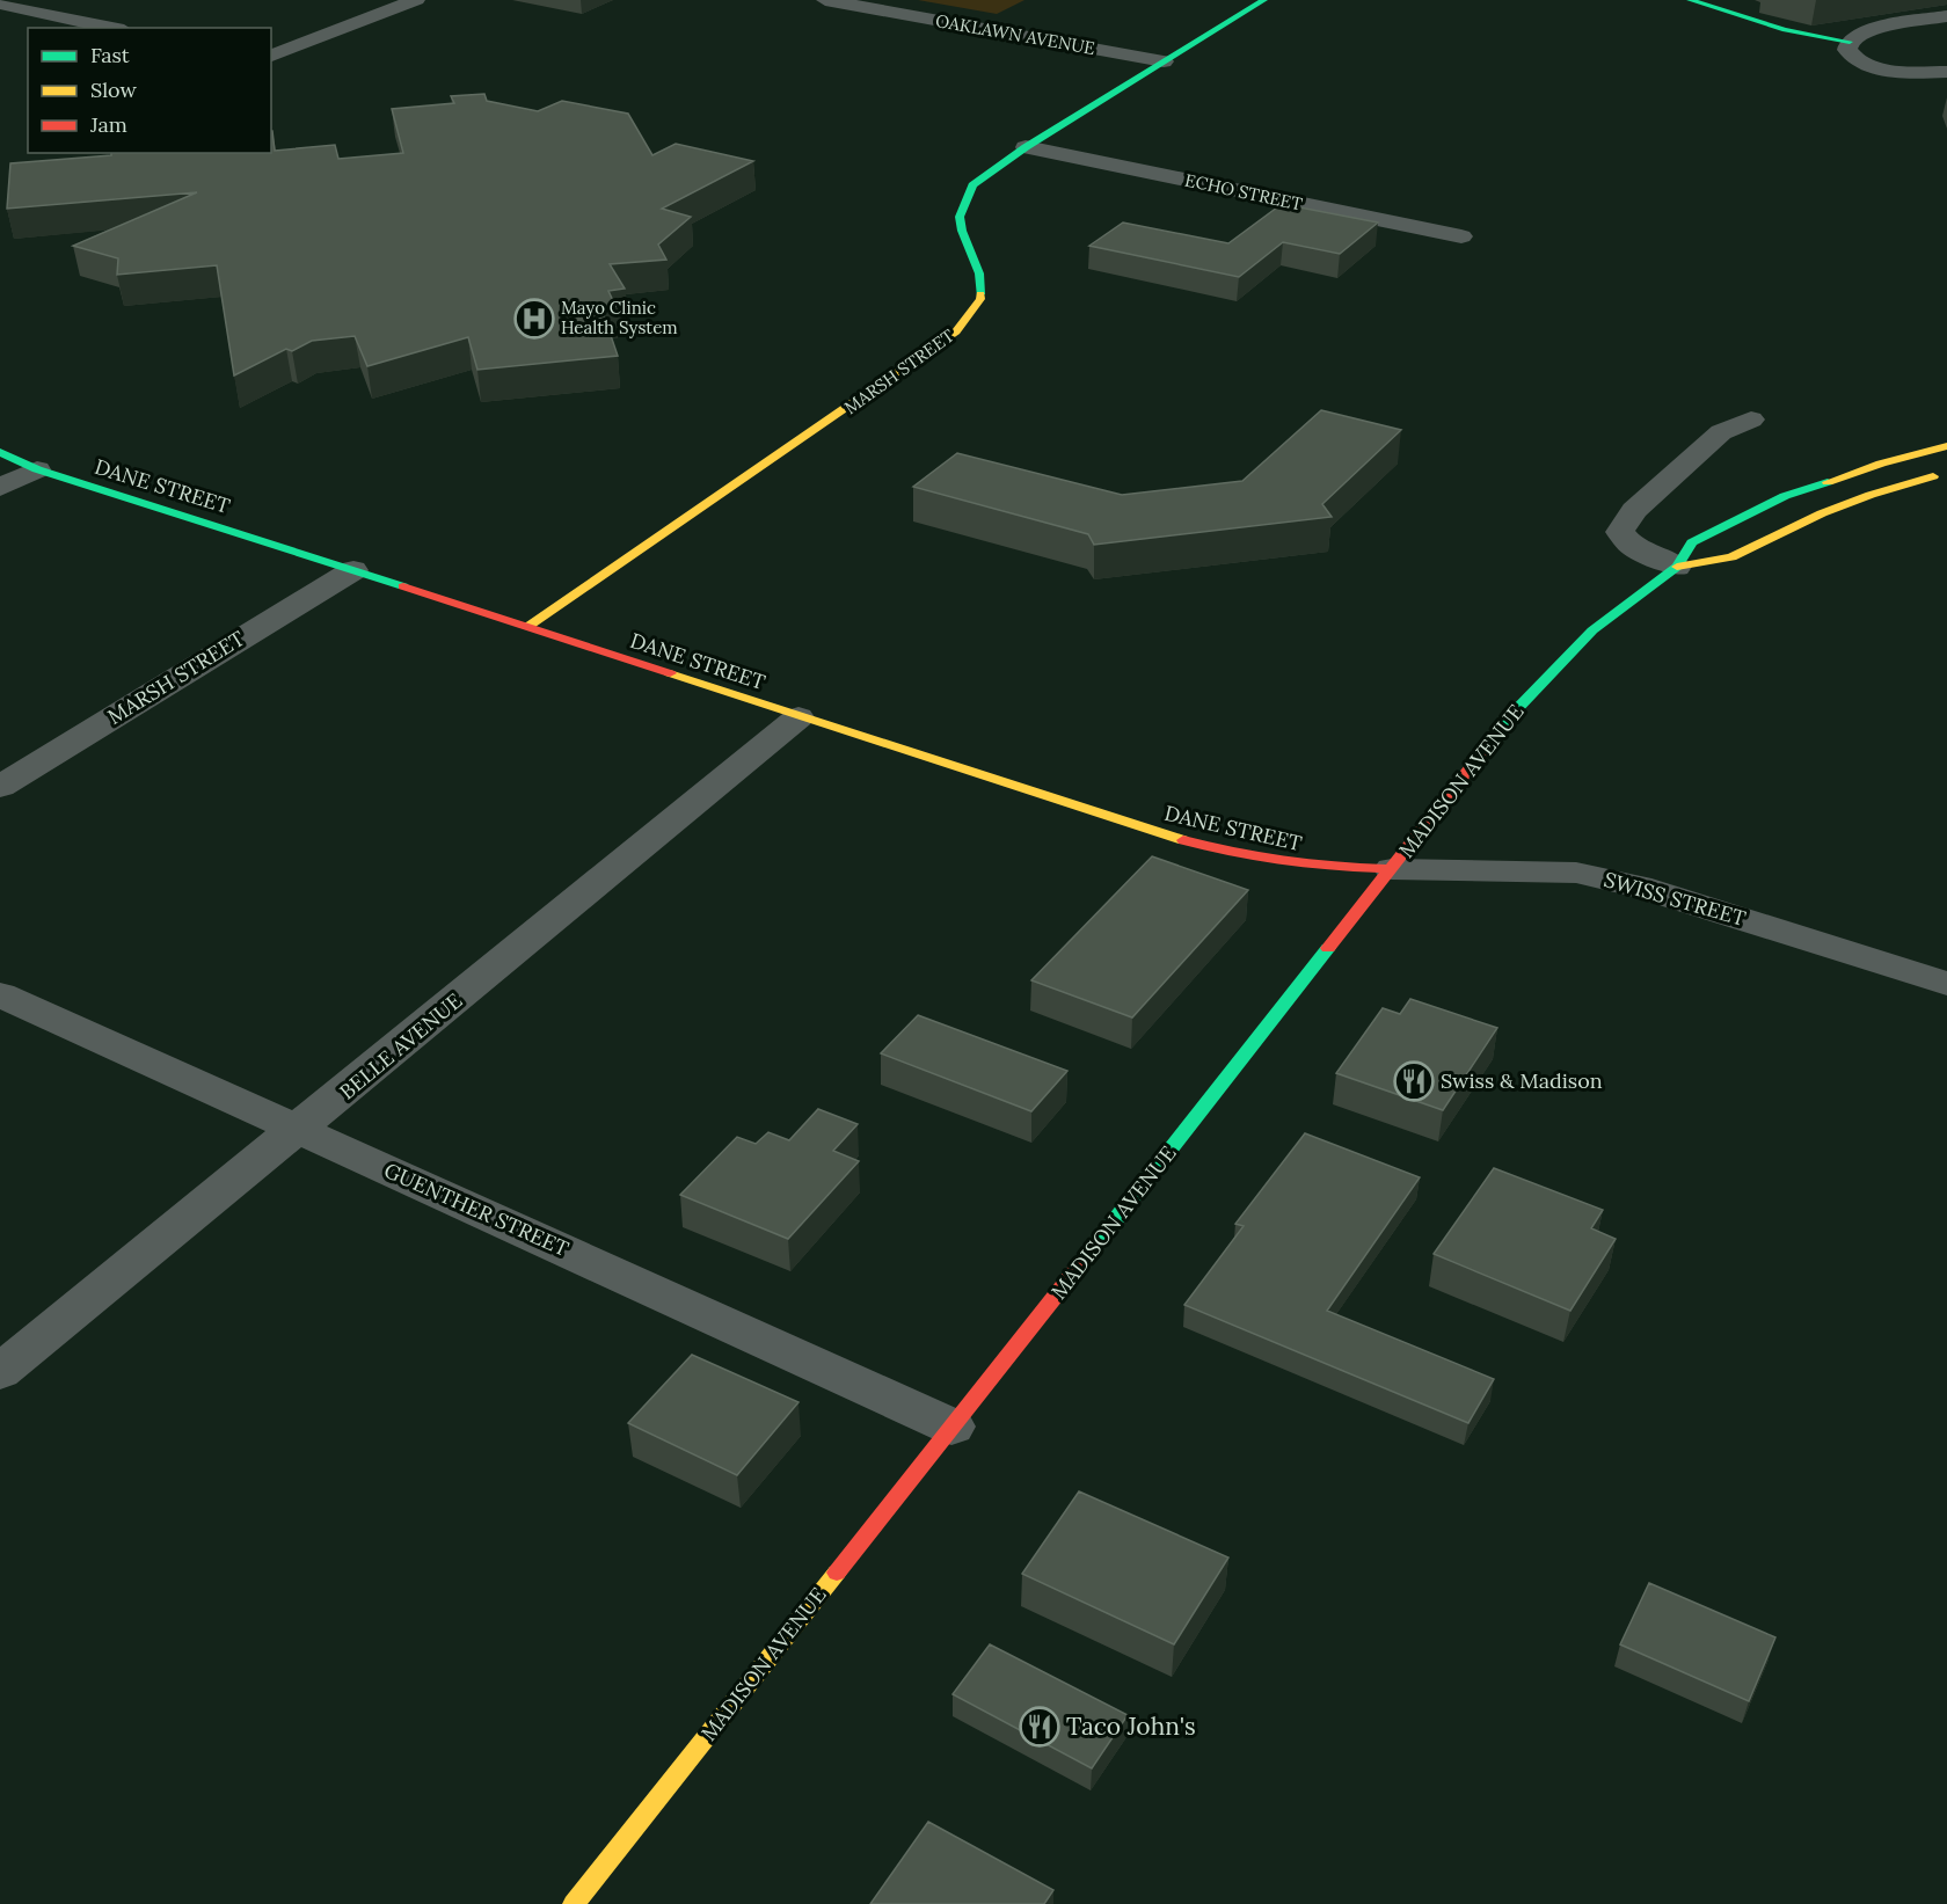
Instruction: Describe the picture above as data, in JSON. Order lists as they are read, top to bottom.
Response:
{
  "streets": {
    "street": [
      "OAKLAWN AVENUE",
      "ECHO STREET",
      "MARSH STREET",
      "DANE STREET",
      "MADISON AVENUE",
      "SWISS STREET",
      "BELLE AVENUE",
      "GUENTHER STREET"
    ]
  },
  "crossings": [
    ["OAKLAWN AVENUE", "MARSH STREET"],
    ["ECHO STREET", "MARSH STREET"],
    ["MARSH STREET", "DANE STREET"],
    ["DANE STREET", "MADISON AVENUE"],
    ["DANE STREET", "SWISS STREET"],
    ["DANE STREET", "BELLE AVENUE"],
    ["MADISON AVENUE", "SWISS STREET"],
    ["MADISON AVENUE", "GUENTHER STREET"],
    ["BELLE AVENUE", "GUENTHER STREET"]
  ],
  "places": {
    "hospital": ["Mayo Clinic Health System"],
    "restaurant": ["Swiss & Madison", "Taco John's"]
  },
  "legend": ["Fast", "Slow", "Jam"]
}
